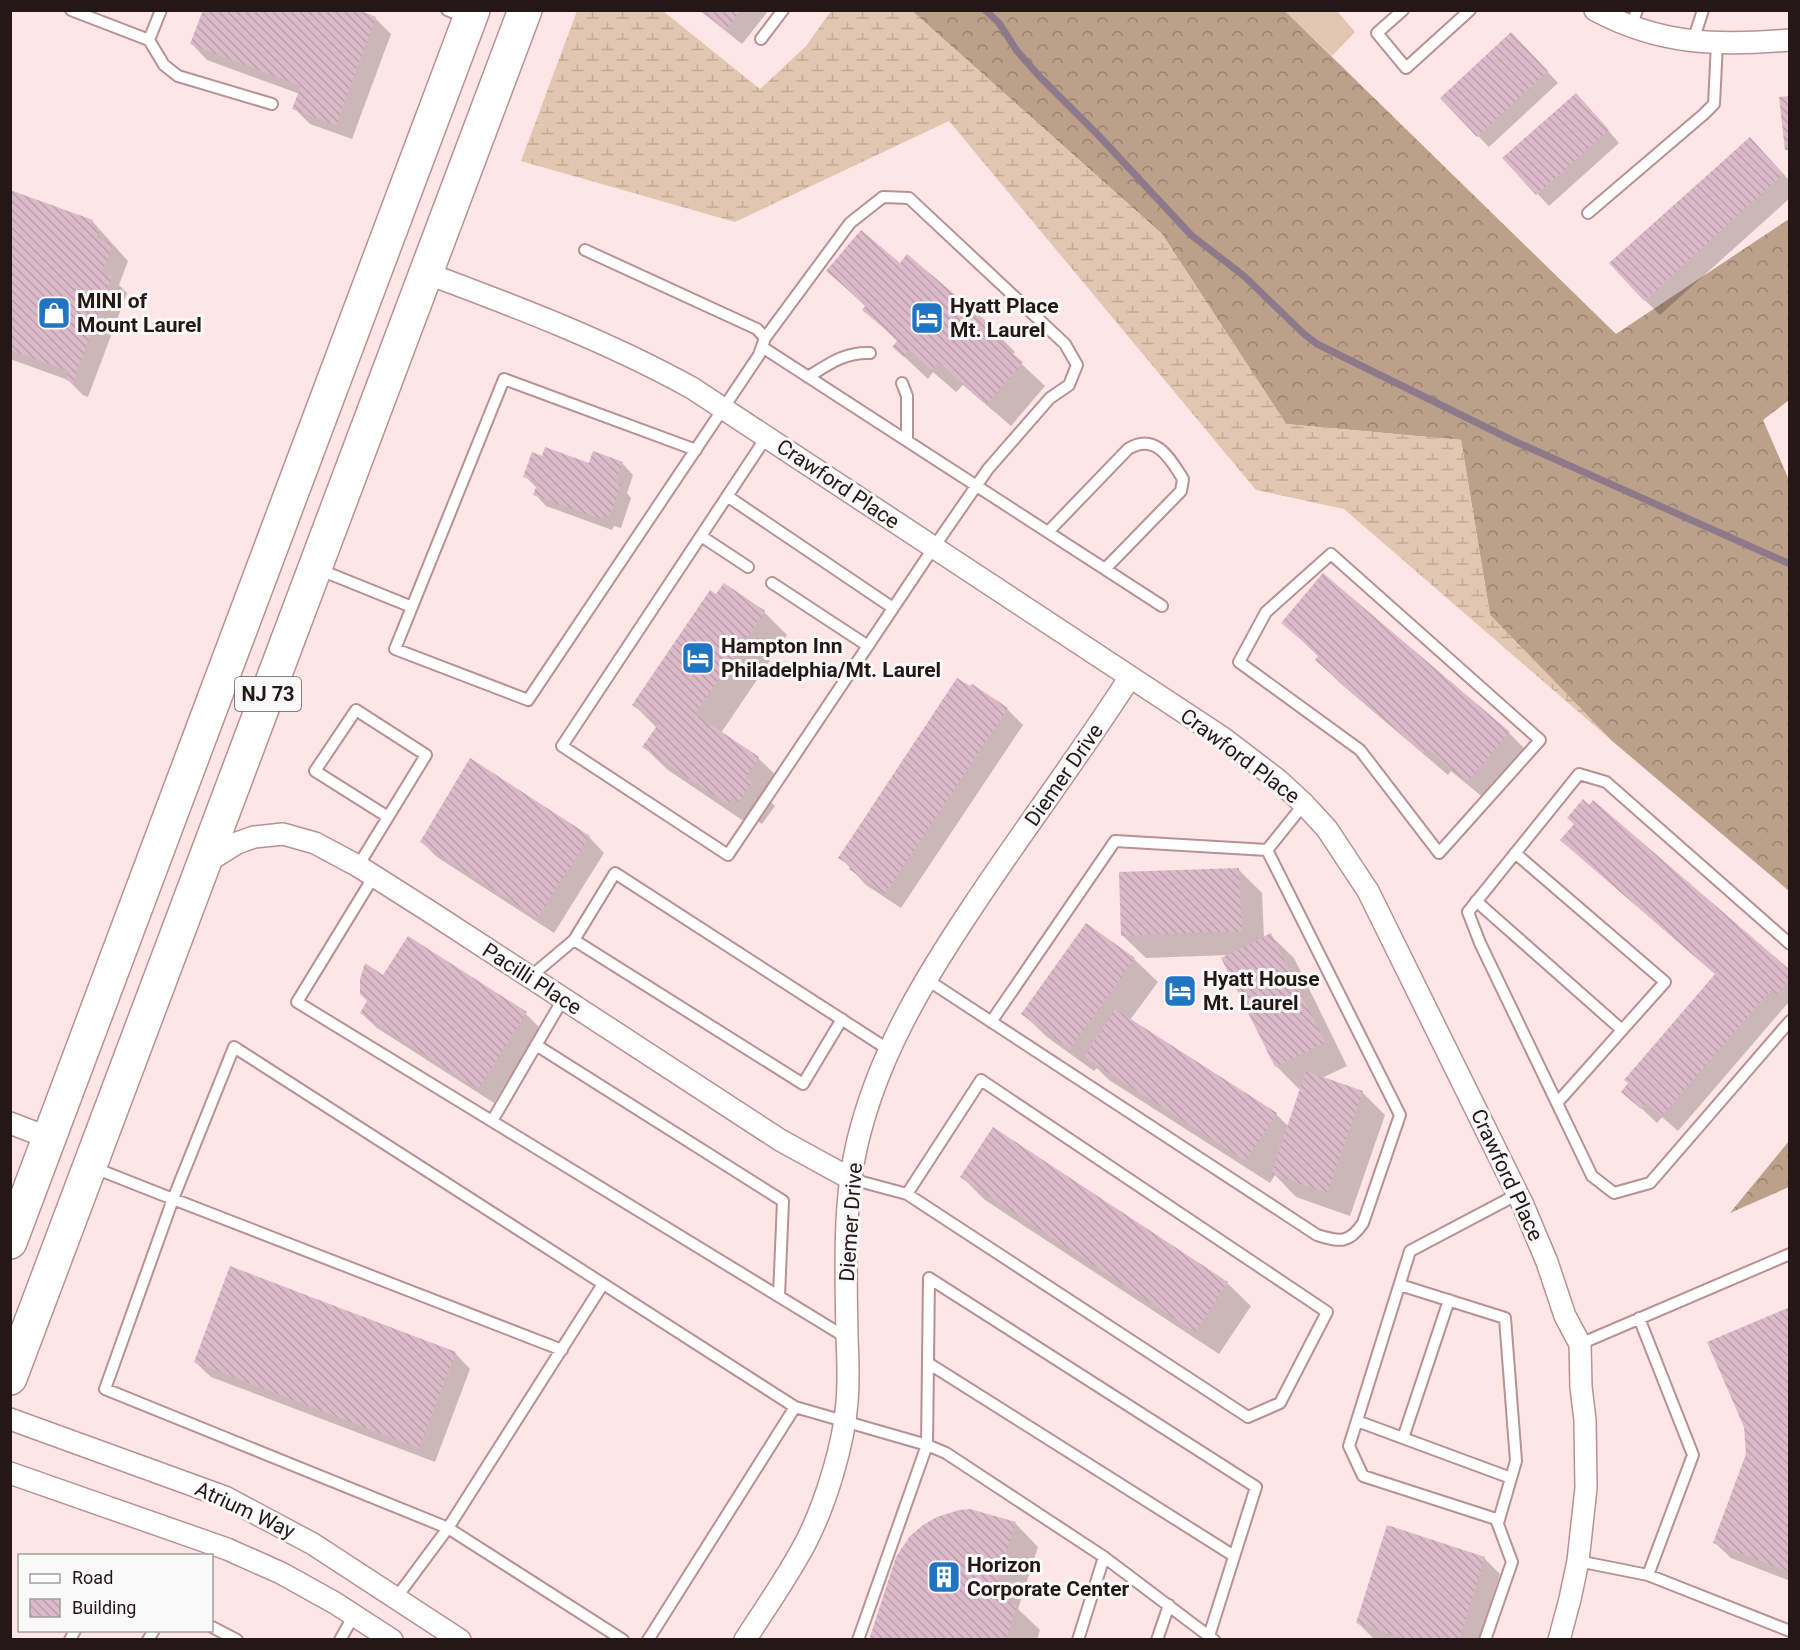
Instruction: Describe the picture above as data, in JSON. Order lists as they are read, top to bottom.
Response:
{
  "streets": {
    "highway": ["NJ 73"],
    "street": [
      "Crawford Place",
      "Diemer Drive",
      "Pacilli Place",
      "Atrium Way"
    ]
  },
  "crossings": [
    ["Crawford Place", "NJ 73"],
    ["Crawford Place", "Diemer Drive"],
    ["NJ 73", "Pacilli Place"],
    ["Diemer Drive", "Pacilli Place"]
  ],
  "places": {
    "shop": ["MINI of Mount Laurel"],
    "hotel": ["Hyatt Place Mt. Laurel", "Hampton Inn Philadelphia/Mt. Laurel", "Hyatt House Mt. Laurel"],
    "building": ["Horizon Corporate Center"]
  },
  "legend": ["Road", "Building"]
}
